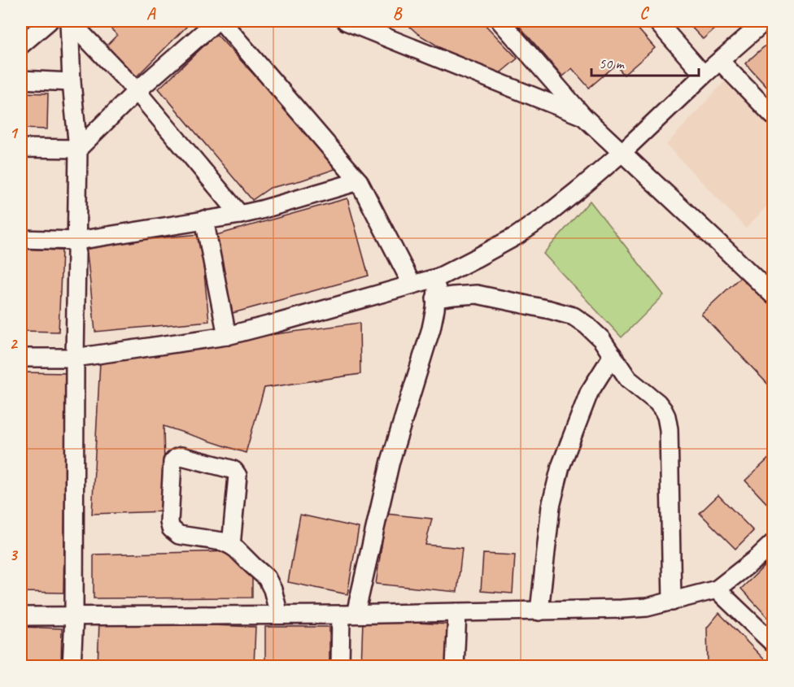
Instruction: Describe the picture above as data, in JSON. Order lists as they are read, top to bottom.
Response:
{
  "scale_bar": "50 m",
  "grid": {
    "columns": ["A", "B", "C"],
    "rows": ["1", "2", "3"]
  }
}
